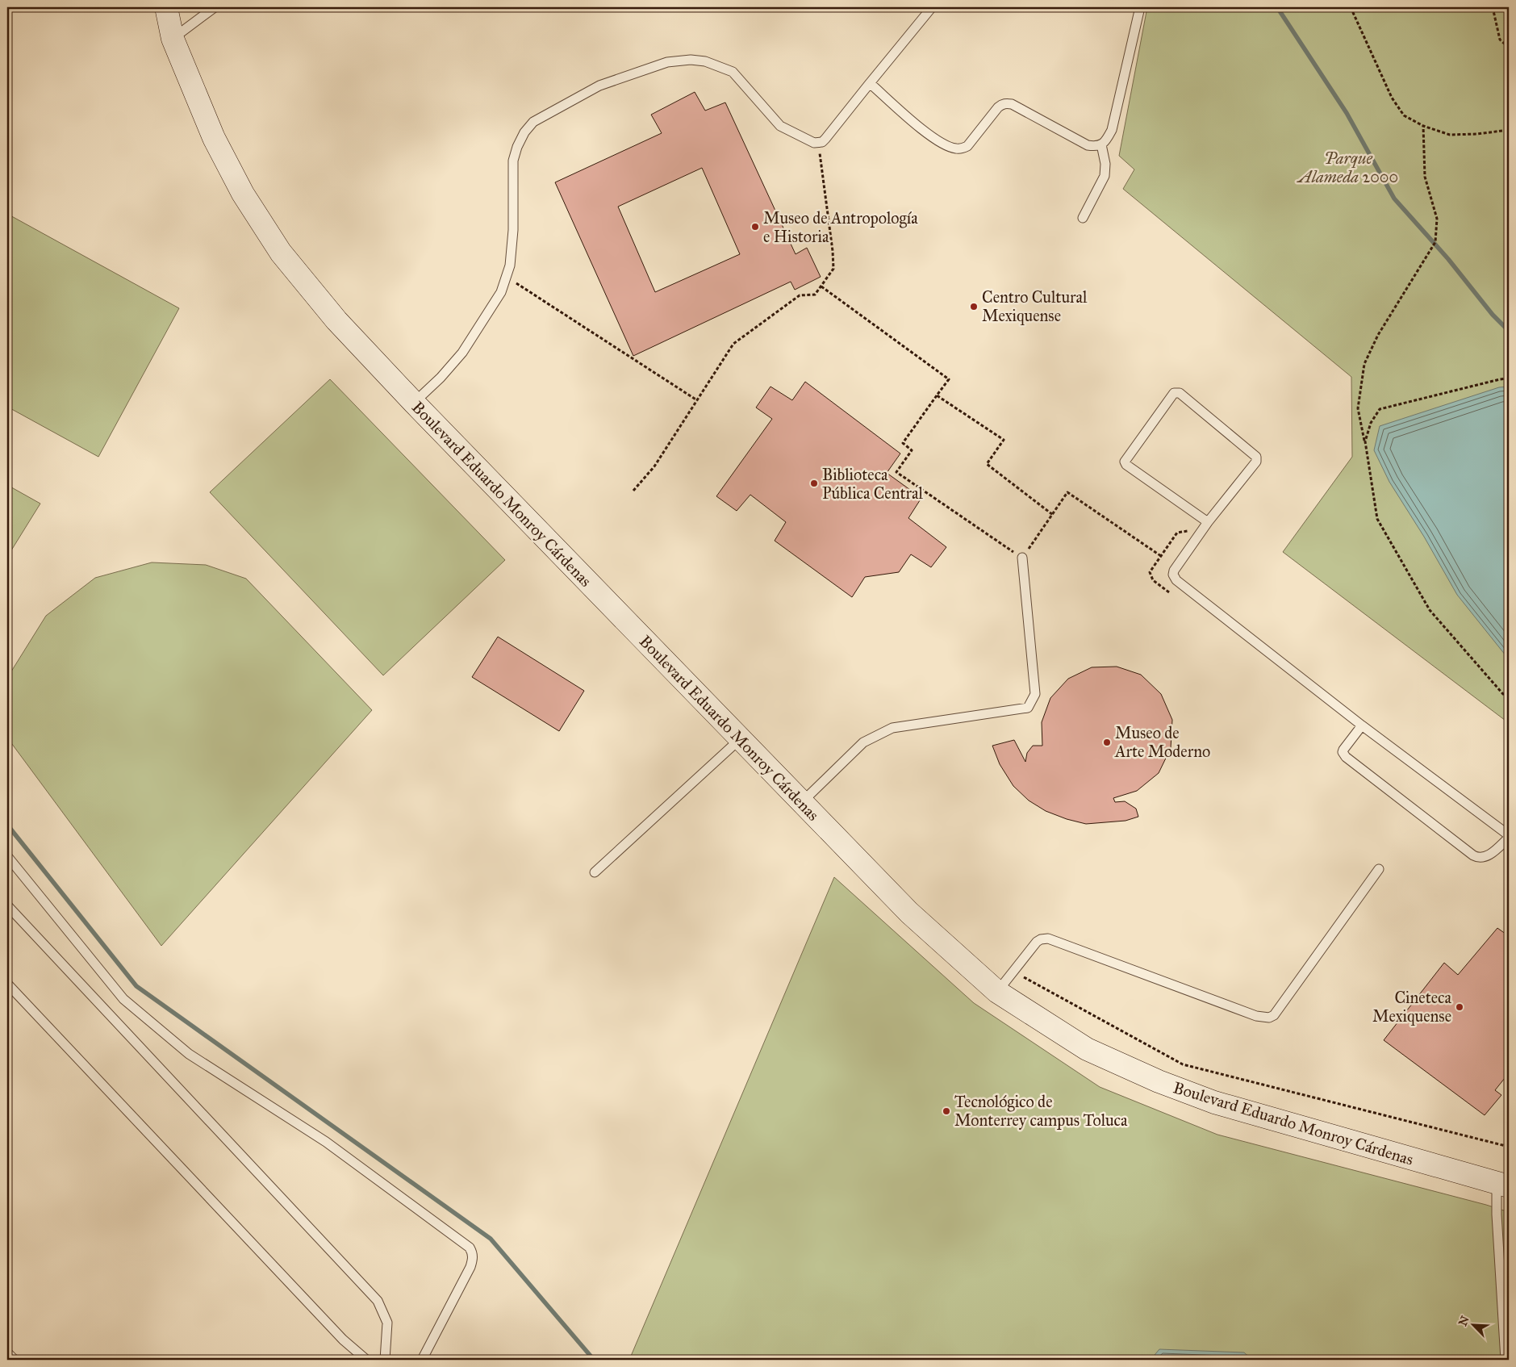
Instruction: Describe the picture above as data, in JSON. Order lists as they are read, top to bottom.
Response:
{
  "streets": {
    "main road": ["Boulevard Eduardo Monroy Cárdenas"]
  },
  "parks": ["Parque Alameda 2000"],
  "places": [
    "Museo de Antropología e Historia",
    "Centro Cultural Mexiquense",
    "Biblioteca Pública Central",
    "Museo de Arte Moderno",
    "Cineteca Mexiquense",
    "Tecnológico de Monterrey campus Toluca"
  ],
  "north": "top left"
}
